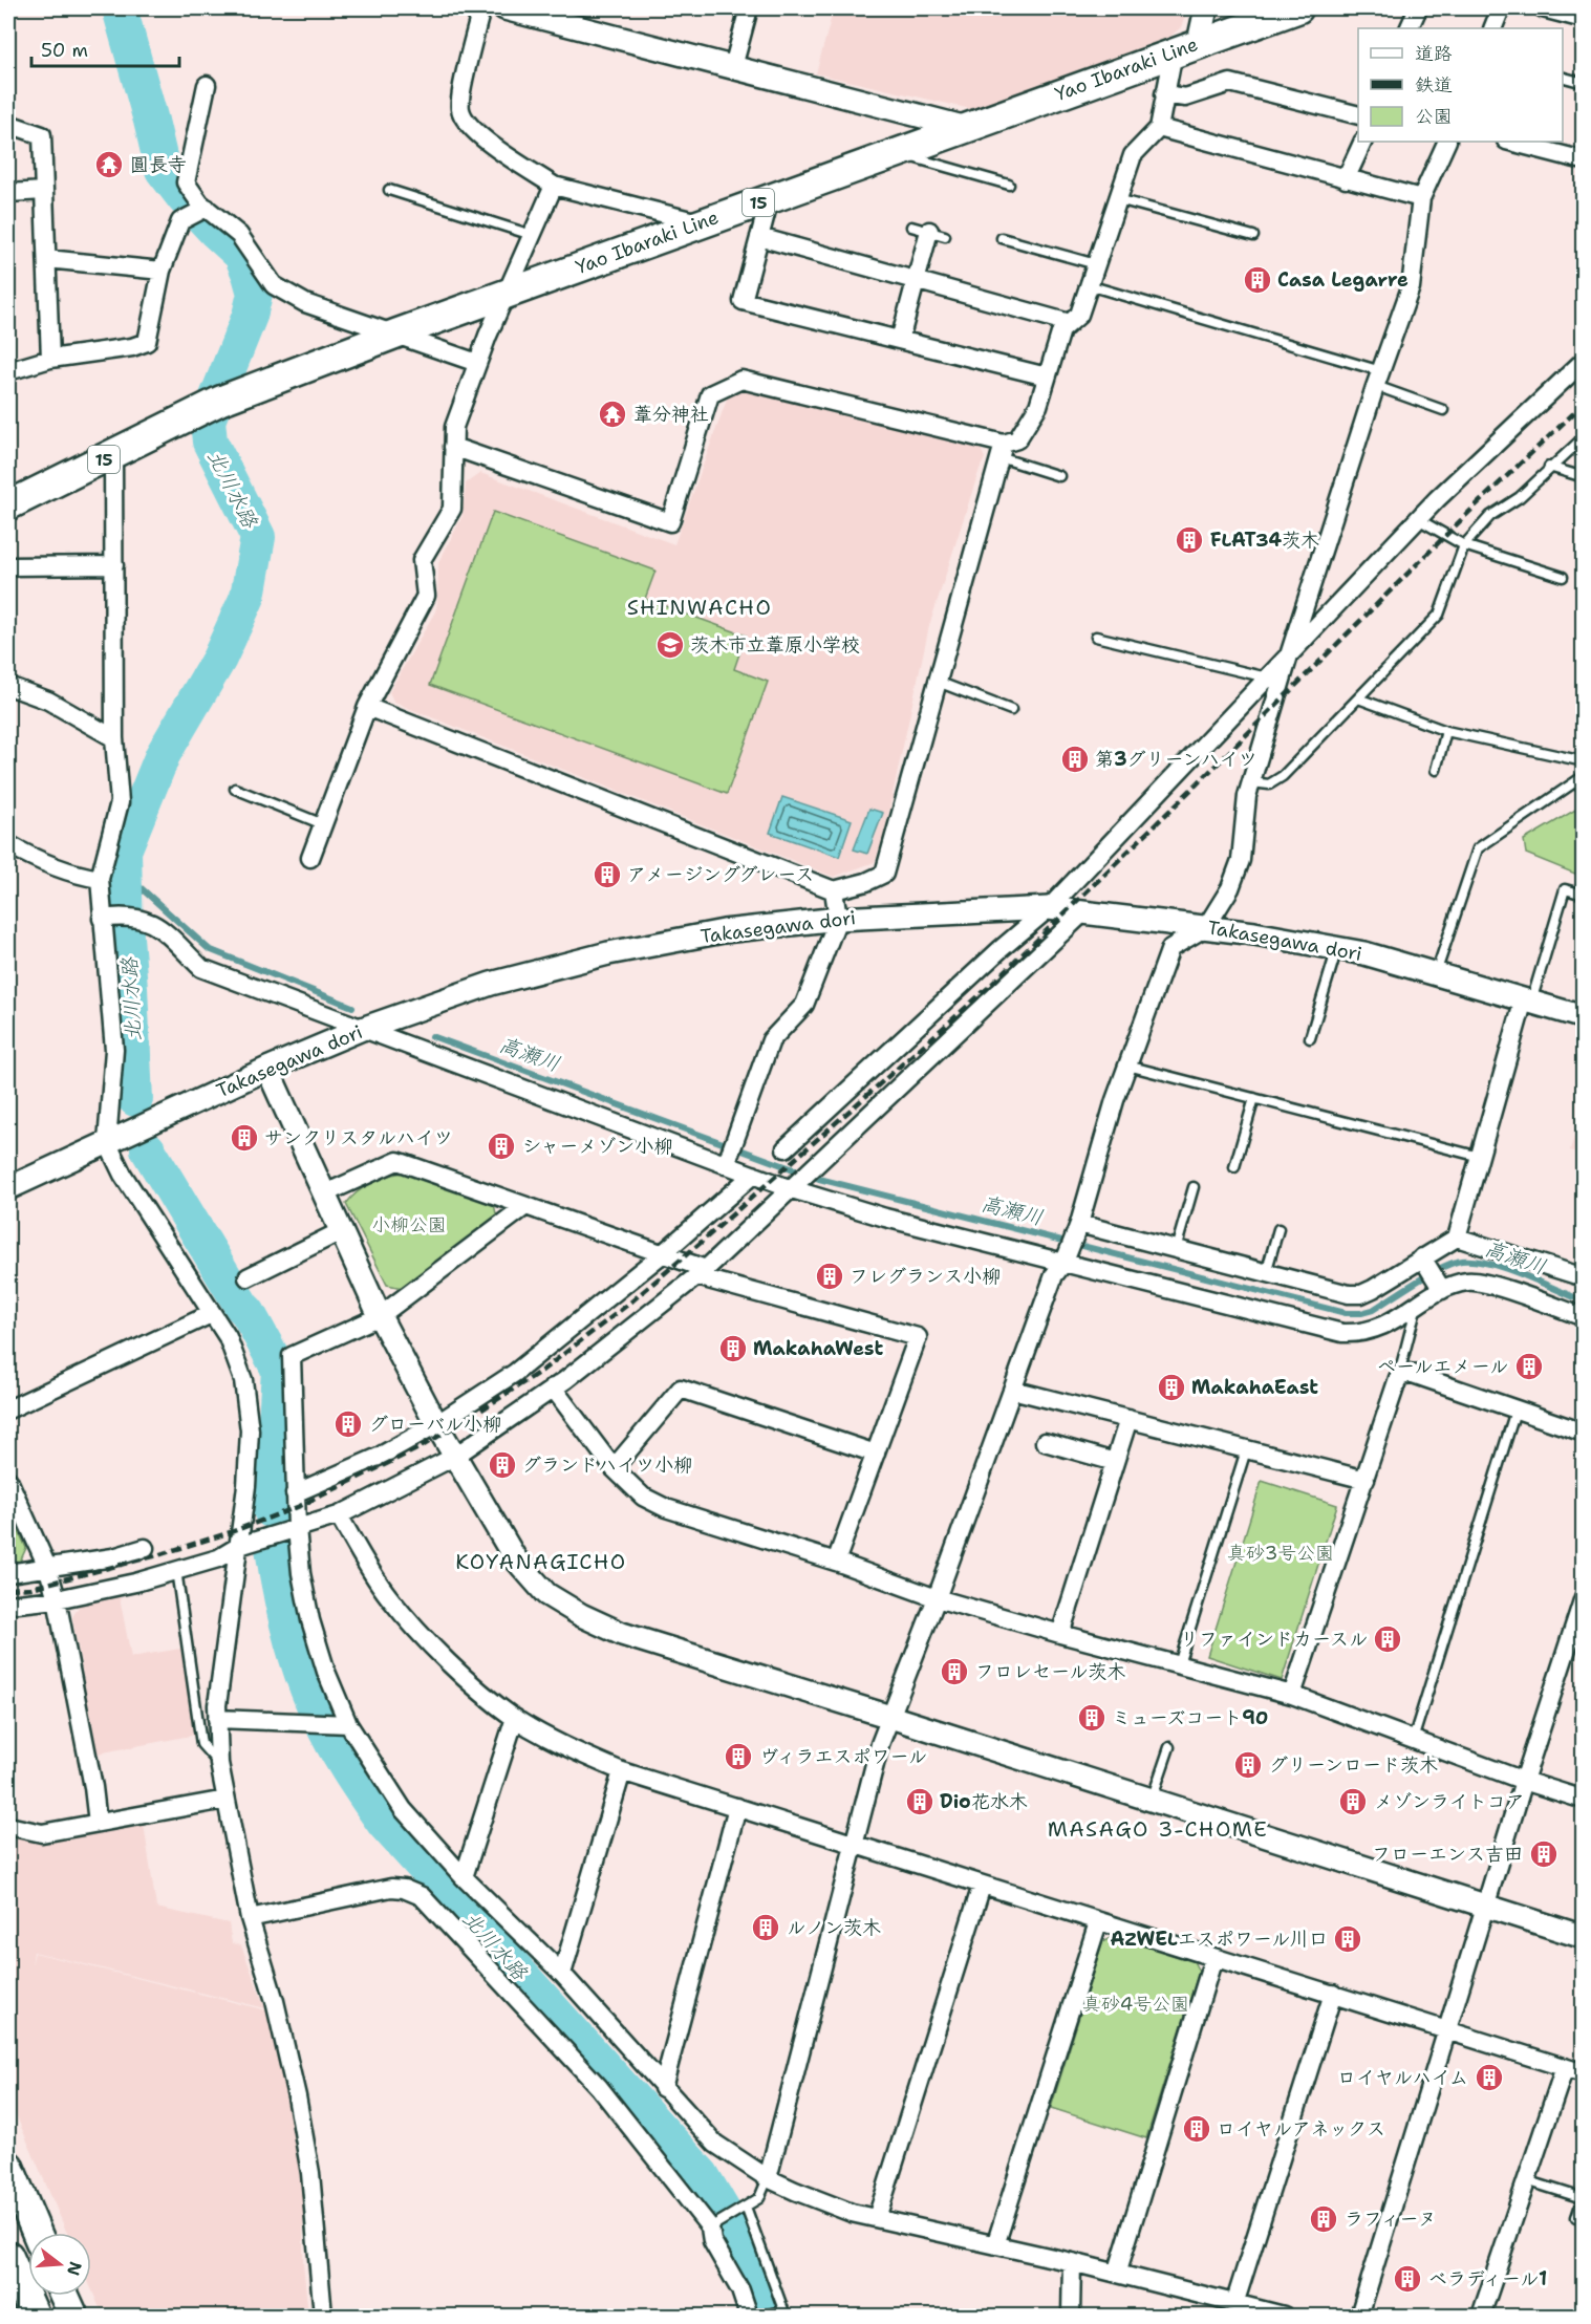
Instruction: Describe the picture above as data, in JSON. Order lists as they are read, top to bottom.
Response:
{
  "streets": {
    "main road": ["Yao Ibaraki Line", "15"],
    "street": ["Takasegawa dori"]
  },
  "districts": ["SHINWACHO", "KOYANAGICHO", "MASAGO 3-CHOME"],
  "water": ["北川水路", "高瀬川"],
  "parks": ["小柳公園", "真砂3号公園", "真砂4号公園"],
  "places": {
    "temple": ["圓長寺", "葦分神社"],
    "building": [
      "Casa Legarre",
      "FLAT34茨木",
      "第3グリーンハイツ",
      "アメージンググレース",
      "サンクリスタルハイツ",
      "シャーメゾン小柳",
      "フレグランス小柳",
      "MakahaWest",
      "ペールエメール",
      "MakahaEast",
      "グローバル小柳",
      "グランドハイツ小柳",
      "リファインドカースル",
      "フロレセール茨木",
      "ミューズコート90",
      "ヴィラエスポワール",
      "グリーンロード茨木",
      "Dio花水木",
      "メゾンライトコア",
      "フローエンス吉田",
      "ルノン茨木",
      "AZWELエスポワール川口",
      "ロイヤルハイム",
      "ロイヤルアネックス",
      "ラフィーヌ",
      "ベラディール1"
    ],
    "school or university": ["茨木市立葦原小学校"]
  },
  "legend": ["道路", "鉄道", "公園"],
  "scale_bar": "50 m",
  "north": "right"
}
